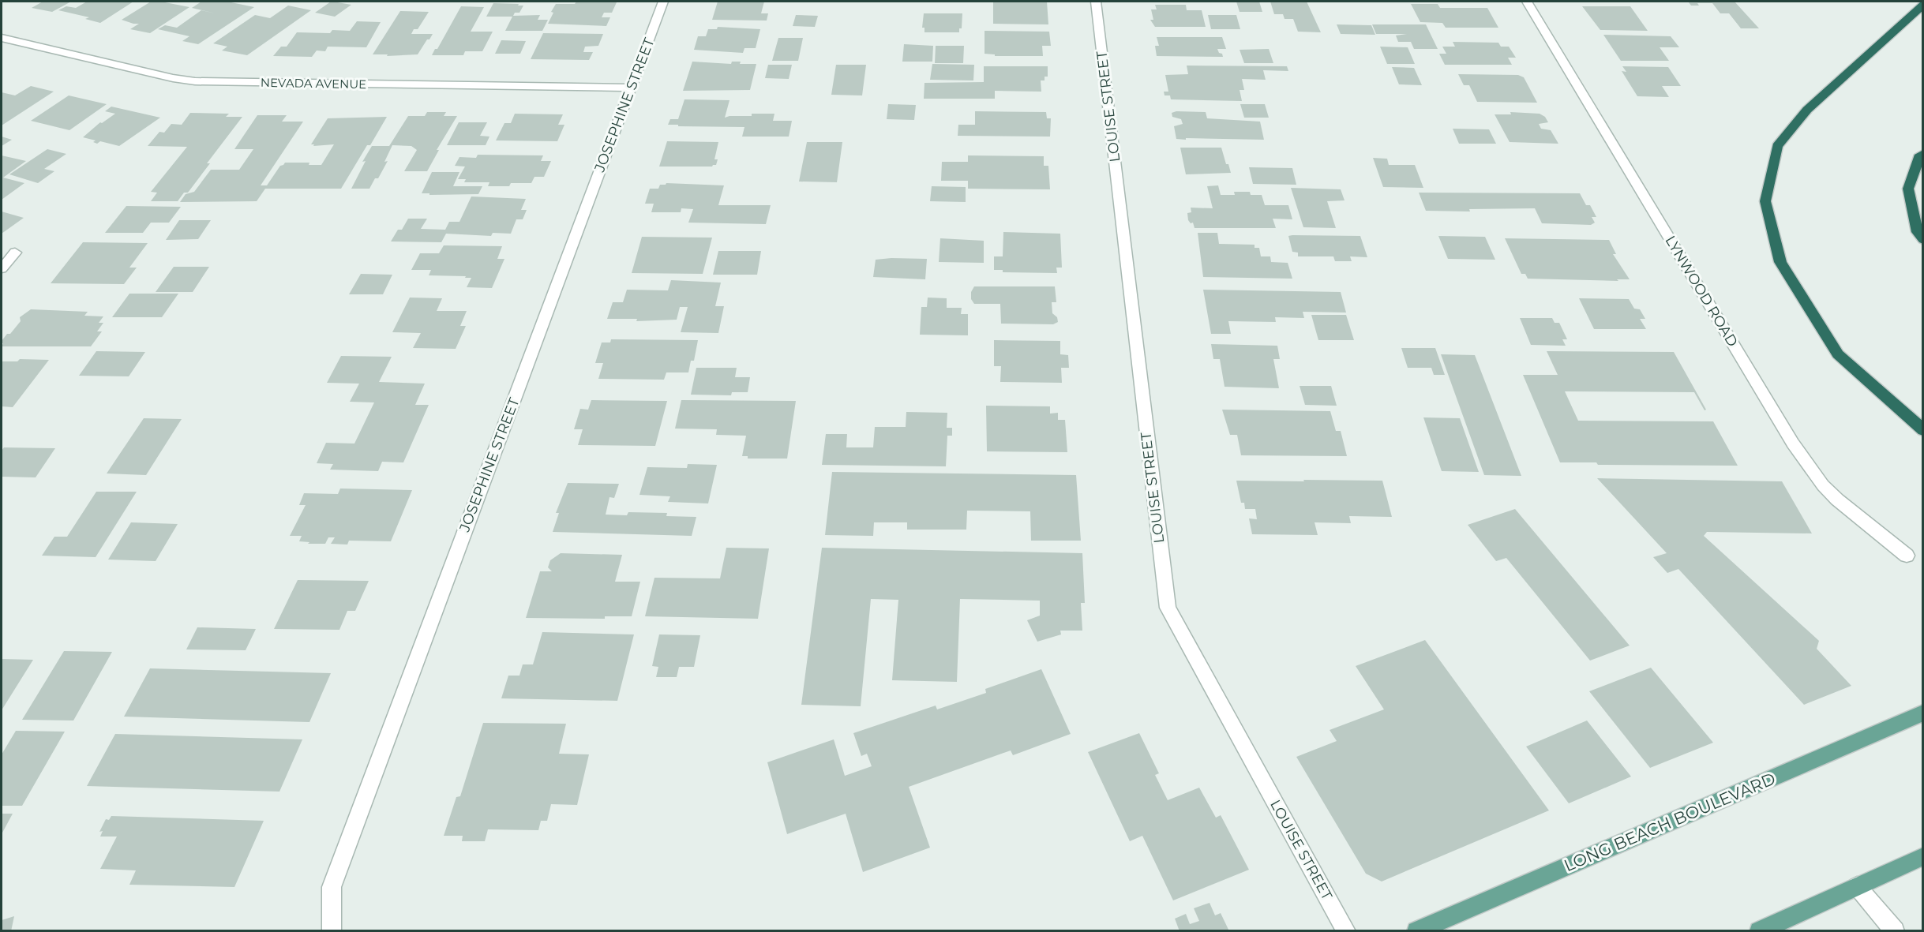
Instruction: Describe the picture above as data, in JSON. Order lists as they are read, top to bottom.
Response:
{
  "streets": {
    "main road": ["LONG BEACH BOULEVARD"],
    "street": [
      "NEVADA AVENUE",
      "JOSEPHINE STREET",
      "LOUISE STREET",
      "LYNWOOD ROAD"
    ]
  },
  "crossings": [
    ["NEVADA AVENUE", "JOSEPHINE STREET"]
  ]
}
